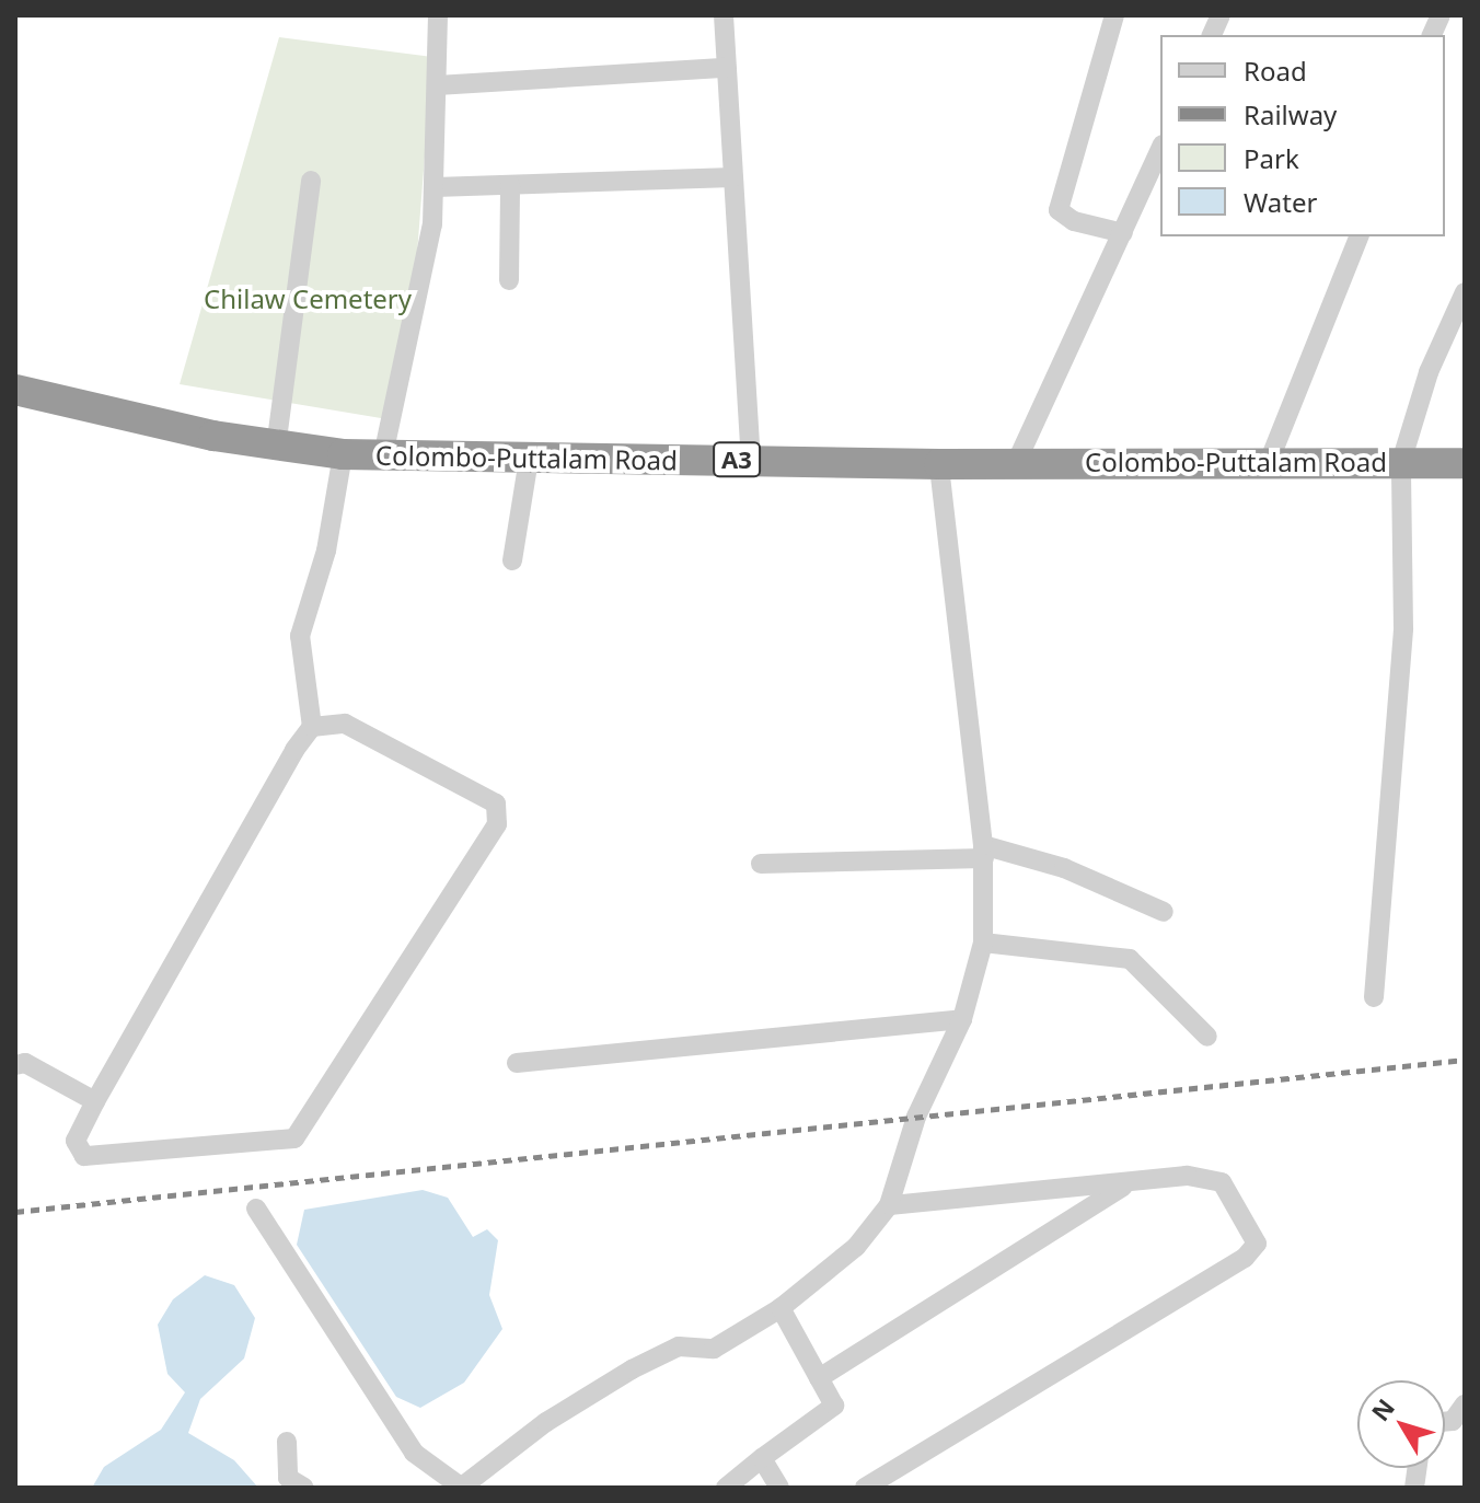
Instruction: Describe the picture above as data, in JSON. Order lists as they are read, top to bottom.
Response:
{
  "streets": {
    "highway": ["Colombo-Puttalam Road", "A3"]
  },
  "parks": ["Chilaw Cemetery"],
  "legend": [
    "Road",
    "Railway",
    "Park",
    "Water"
  ],
  "north": "top left"
}
